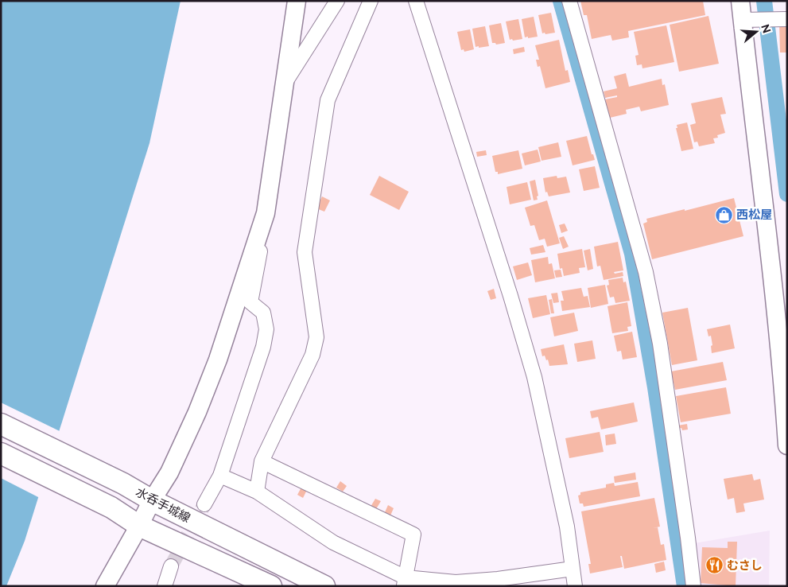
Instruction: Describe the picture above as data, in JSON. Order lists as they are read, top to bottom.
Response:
{
  "streets": {
    "main road": ["水呑手城線"]
  },
  "places": {
    "shop": ["西松屋"],
    "restaurant": ["むさし"]
  },
  "north": "right"
}
